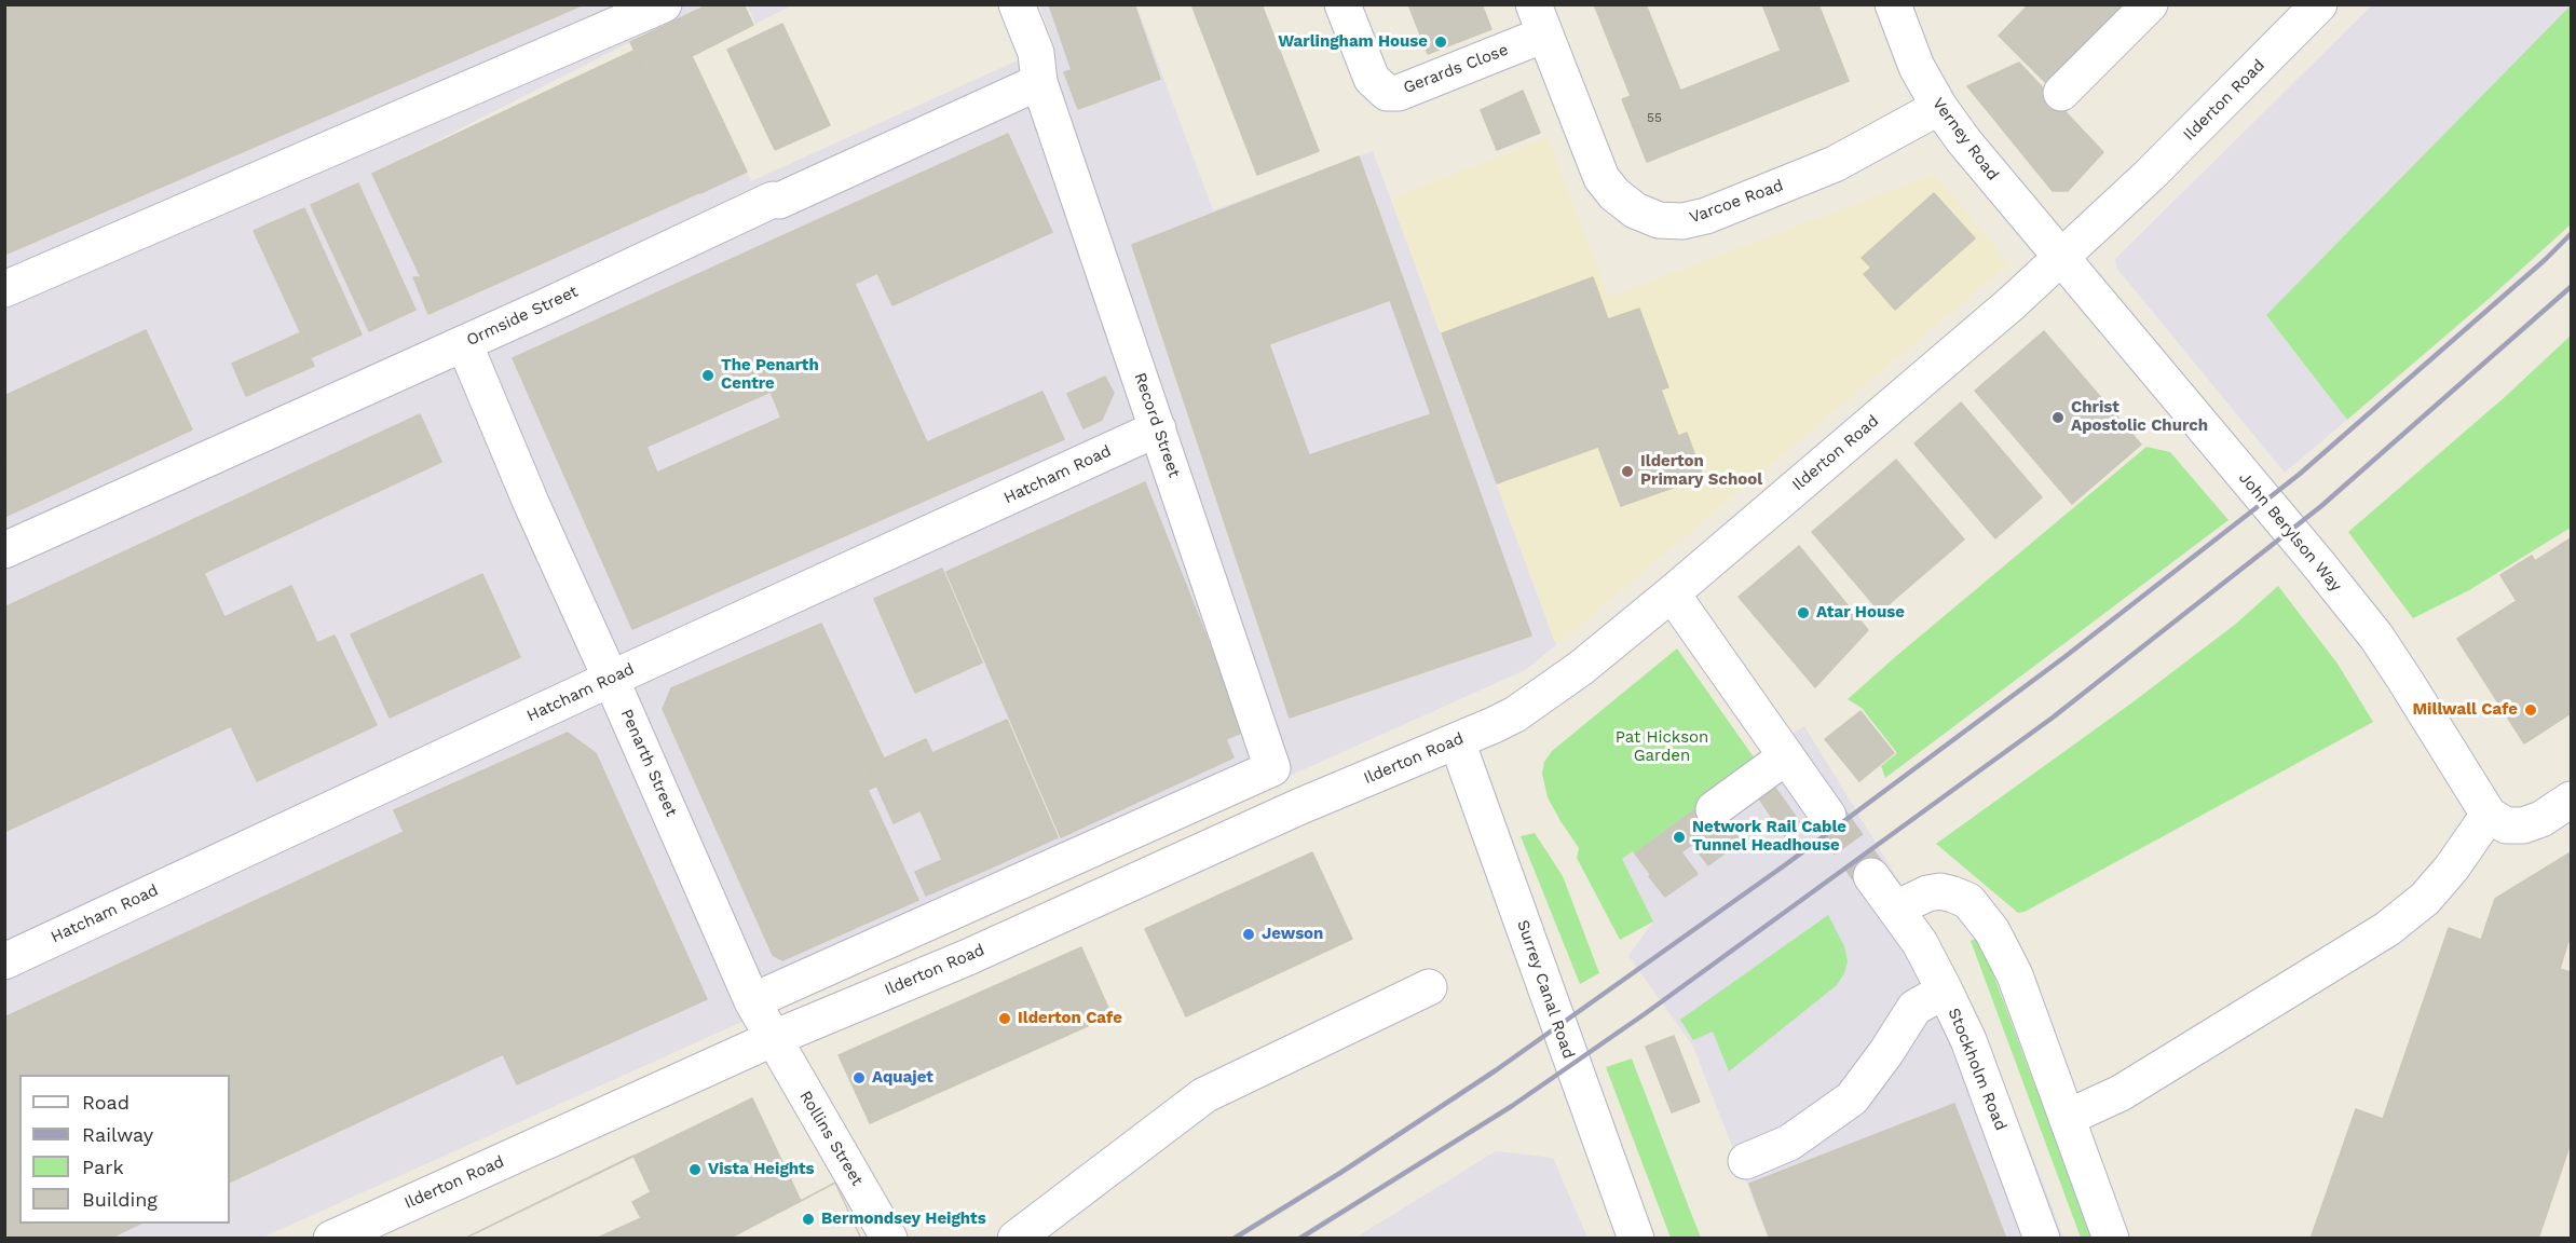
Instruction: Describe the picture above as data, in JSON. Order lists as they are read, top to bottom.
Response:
{
  "streets": {
    "street": [
      "Gerards Close",
      "Ilderton Road",
      "Verney Road",
      "Varcoe Road",
      "Ormside Street",
      "Record Street",
      "Hatcham Road",
      "John Berylson Way",
      "Penarth Street",
      "Surrey Canal Road",
      "Stockholm Road",
      "Rollins Street"
    ]
  },
  "crossings": [
    ["Gerards Close", "Varcoe Road"],
    ["Ilderton Road", "Verney Road"],
    ["Ilderton Road", "John Berylson Way"],
    ["Ilderton Road", "Penarth Street"],
    ["Ilderton Road", "Surrey Canal Road"],
    ["Ilderton Road", "Rollins Street"],
    ["Verney Road", "Varcoe Road"],
    ["Verney Road", "John Berylson Way"],
    ["Ormside Street", "Record Street"],
    ["Ormside Street", "Penarth Street"],
    ["Record Street", "Hatcham Road"],
    ["Record Street", "Penarth Street"],
    ["Hatcham Road", "Penarth Street"],
    ["Penarth Street", "Rollins Street"]
  ],
  "parks": ["Pat Hickson Garden"],
  "places": [
    "Warlingham House",
    "The Penarth Centre",
    "Christ Apostolic Church",
    "Ilderton Primary School",
    "Atar House",
    "Millwall Cafe",
    "Network Rail Cable Tunnel Headhouse",
    "Jewson",
    "Ilderton Cafe",
    "Aquajet",
    "Vista Heights",
    "Bermondsey Heights"
  ],
  "house_numbers": ["55"],
  "legend": [
    "Road",
    "Railway",
    "Park",
    "Building"
  ]
}
